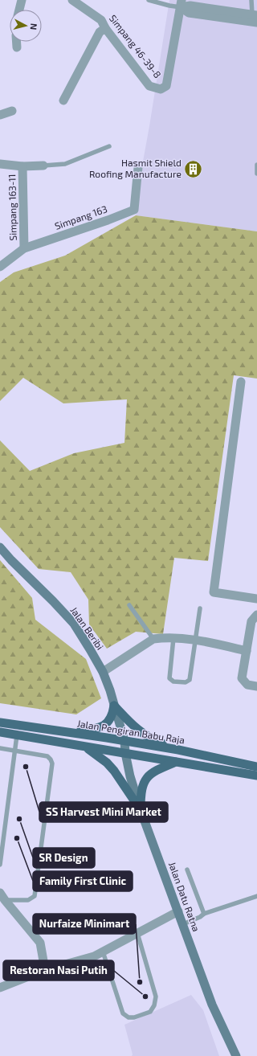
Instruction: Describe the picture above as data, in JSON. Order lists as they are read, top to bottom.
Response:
{
  "streets": {
    "main road": ["Jalan Beribi", "Jalan Pengiran Babu Raja", "Jalan Datu Ratna"],
    "street": ["Simpang 46-39-8", "Simpang 163-11", "Simpang 163"]
  },
  "crossings": [
    ["Simpang 163-11", "Simpang 163"],
    ["Jalan Beribi", "Jalan Pengiran Babu Raja"],
    ["Jalan Beribi", "Jalan Datu Ratna"],
    ["Jalan Pengiran Babu Raja", "Jalan Datu Ratna"]
  ],
  "places": {
    "building": ["Hasmit Shield Roofing Manufacture"],
    "other": [
      "SS Harvest Mini Market",
      "SR Design",
      "Family First Clinic",
      "Nurfaize Minimart",
      "Restoran Nasi Putih"
    ]
  },
  "north": "right"
}
